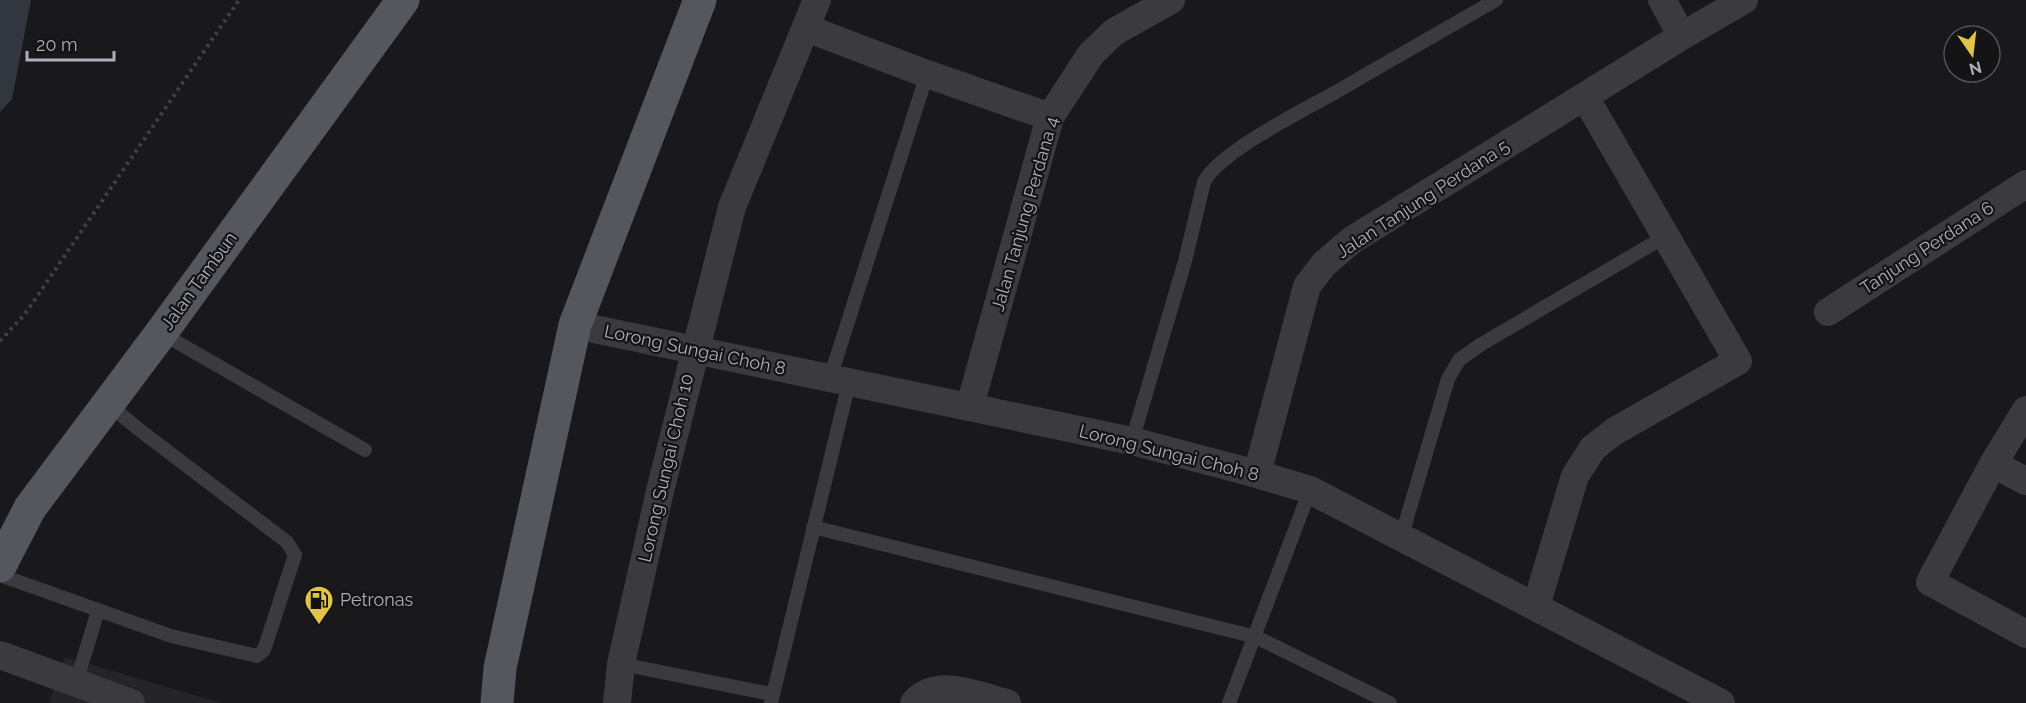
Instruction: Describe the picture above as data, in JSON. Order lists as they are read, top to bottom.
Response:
{
  "streets": {
    "main road": ["Jalan Tambun"],
    "street": [
      "Jalan Tanjung Perdana 5",
      "Jalan Tanjung Perdana 4",
      "Tanjung Perdana 6",
      "Lorong Sungai Choh 8",
      "Lorong Sungai Choh 10"
    ]
  },
  "crossings": [
    ["Jalan Tanjung Perdana 5", "Lorong Sungai Choh 8"],
    ["Jalan Tanjung Perdana 4", "Lorong Sungai Choh 8"],
    ["Lorong Sungai Choh 8", "Lorong Sungai Choh 10"]
  ],
  "places": {
    "fuel station": ["Petronas"]
  },
  "scale_bar": "20 m",
  "north": "bottom"
}
